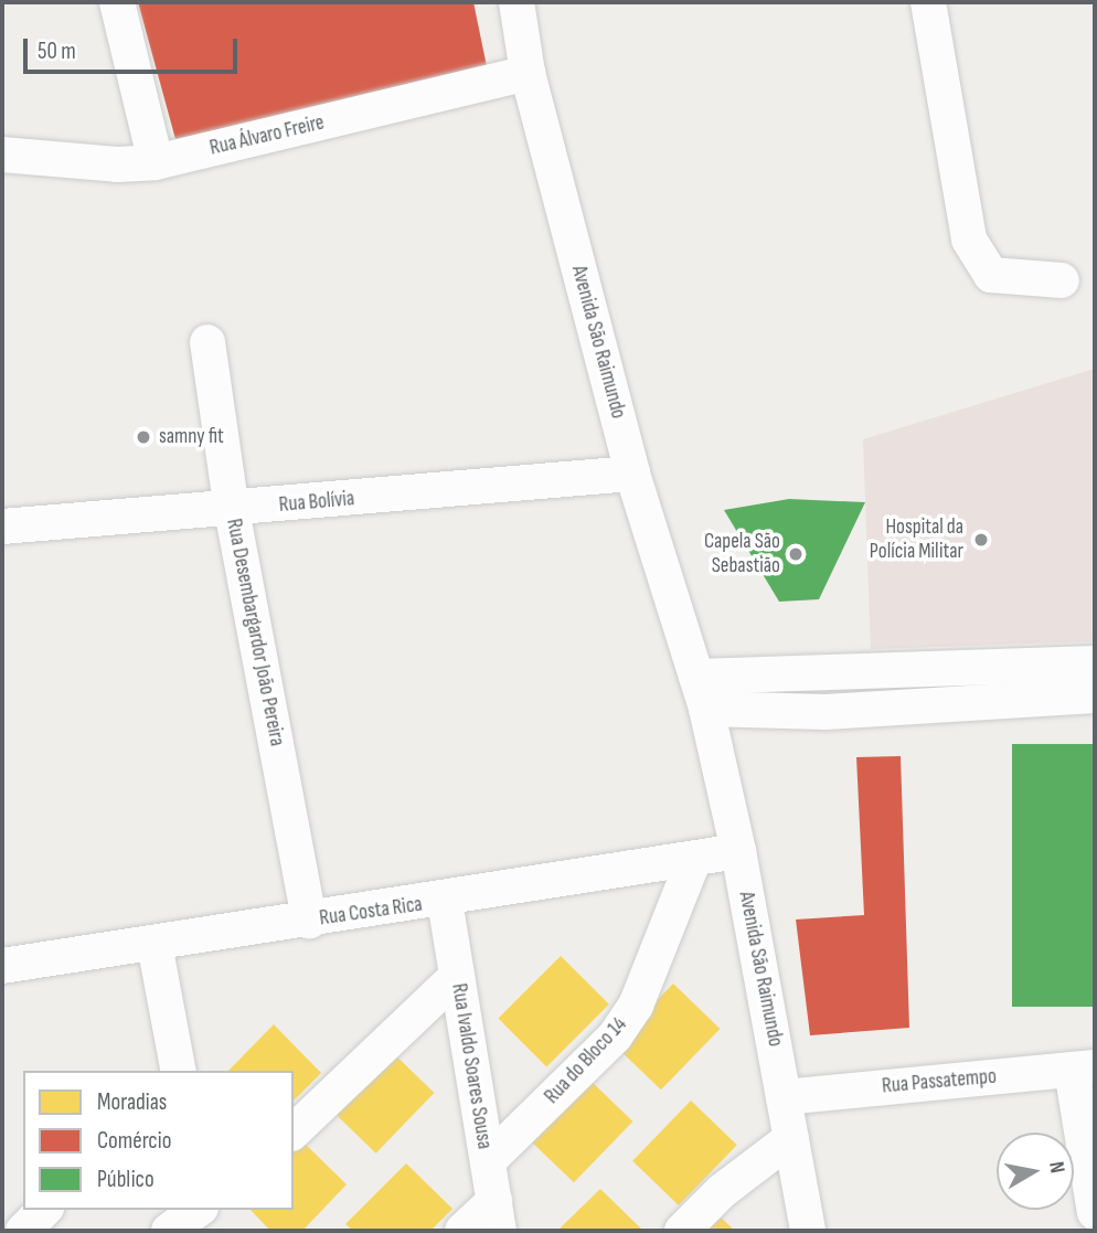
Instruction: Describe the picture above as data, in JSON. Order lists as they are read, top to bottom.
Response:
{
  "streets": {
    "street": [
      "Rua Álvaro Freire",
      "Avenida São Raimundo",
      "Rua Bolívia",
      "Rua Desembargardor João Pereira",
      "Rua Costa Rica",
      "Rua do Bloco 14",
      "Rua Ivaldo Soares Sousa",
      "Rua Passatempo"
    ]
  },
  "crossings": [
    ["Rua Álvaro Freire", "Avenida São Raimundo"],
    ["Avenida São Raimundo", "Rua Bolívia"],
    ["Avenida São Raimundo", "Rua Costa Rica"],
    ["Avenida São Raimundo", "Rua Passatempo"],
    ["Rua Bolívia", "Rua Desembargardor João Pereira"],
    ["Rua Desembargardor João Pereira", "Rua Costa Rica"],
    ["Rua Costa Rica", "Rua do Bloco 14"],
    ["Rua Costa Rica", "Rua Ivaldo Soares Sousa"],
    ["Rua do Bloco 14", "Rua Ivaldo Soares Sousa"]
  ],
  "places": ["samny fit", "Hospital da Polícia Militar", "Capela São Sebastião"],
  "legend": ["Moradias", "Comércio", "Público"],
  "scale_bar": "50 m",
  "north": "right"
}
